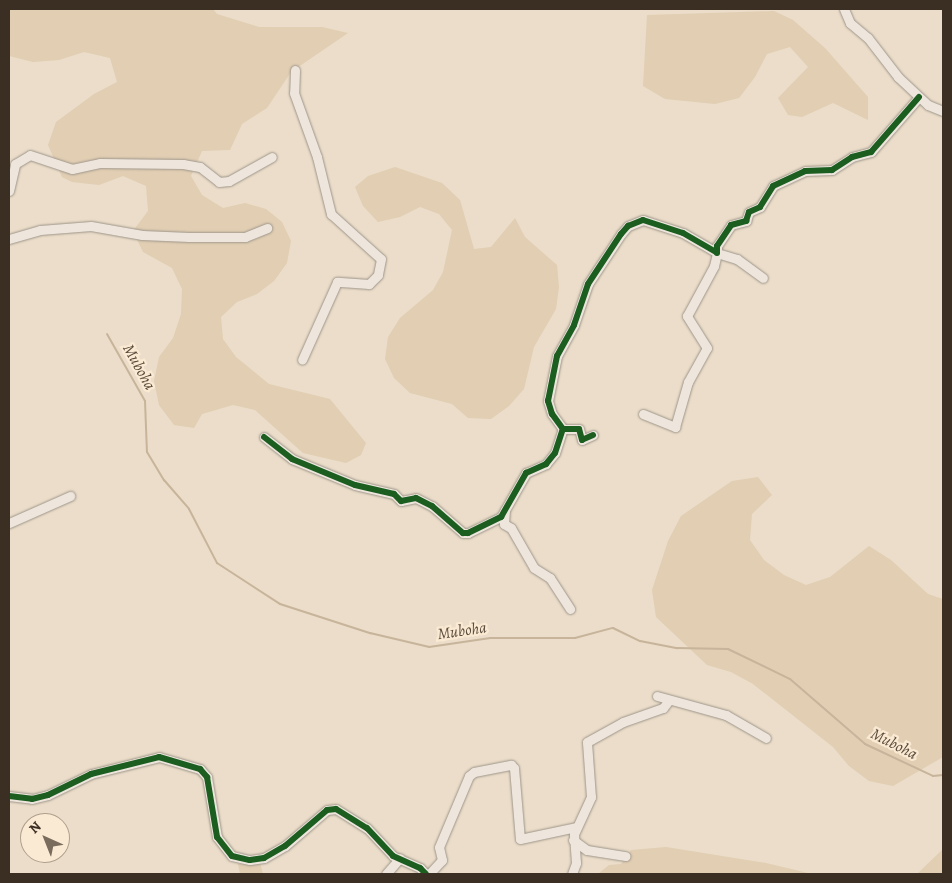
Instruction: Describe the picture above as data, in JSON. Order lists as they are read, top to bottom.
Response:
{
  "water": ["Muboha"],
  "north": "top left"
}
